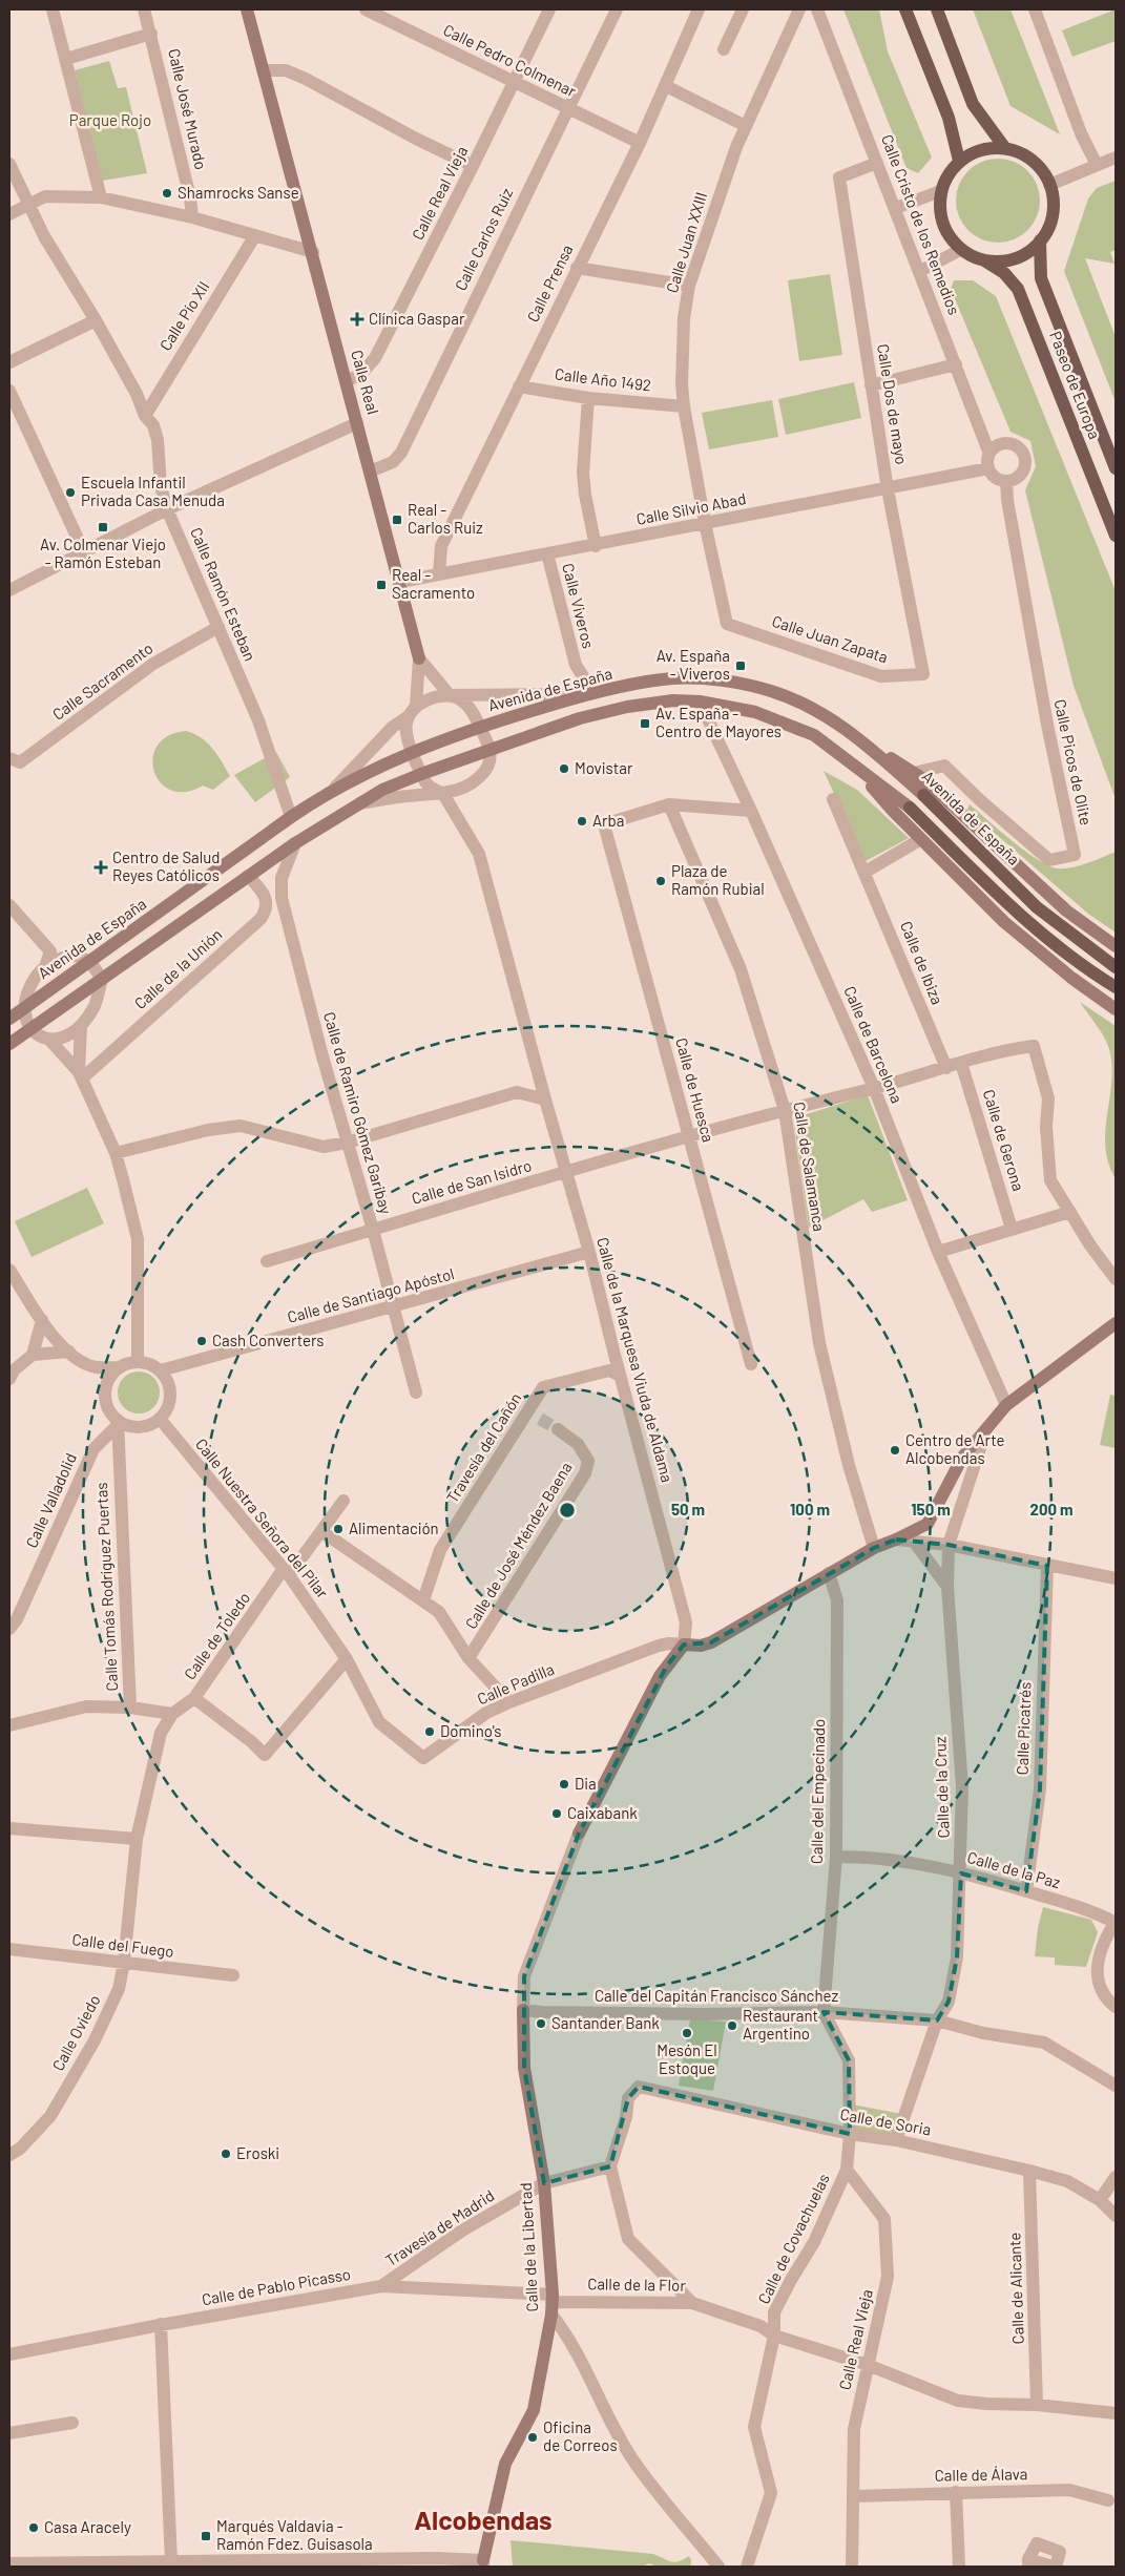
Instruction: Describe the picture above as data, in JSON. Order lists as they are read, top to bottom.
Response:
{
  "streets": {
    "main road": [
      "Calle Real",
      "Paseo de Europa",
      "Avenida de España",
      "Calle de la Libertad"
    ],
    "street": [
      "Calle Pedro Colmenar",
      "Calle José Murado",
      "Calle Real Vieja",
      "Calle Cristo de los Remedios",
      "Calle Carlos Ruiz",
      "Calle Juan XXIII",
      "Calle Prensa",
      "Calle Pío XII",
      "Calle Año 1492",
      "Calle Dos de mayo",
      "Calle Silvio Abad",
      "Calle Ramón Esteban",
      "Calle Viveros",
      "Calle Juan Zapata",
      "Calle Sacramento",
      "Calle Picos de Olite",
      "Calle de Ibiza",
      "Calle de la Unión",
      "Calle de Barcelona",
      "Calle de Huesca",
      "Calle de Ramiro Gómez Garibay",
      "Calle de Gerona",
      "Calle de Salamanca",
      "Calle de San Isidro",
      "Calle de Santiago Apóstol",
      "Calle de la Marquesa Viuda de Aldama",
      "Travesía del Cañón",
      "Calle Valladolid",
      "Calle Nuestra Señora del Pilar",
      "Calle de José Méndez Baena",
      "Calle Tomás Rodríguez Puertas",
      "Calle de Toledo",
      "Calle Padilla",
      "Calle Picatrés",
      "Calle de la Cruz",
      "Calle del Empecinado",
      "Calle de la Paz",
      "Calle del Fuego",
      "Calle del Capitán Francisco Sánchez",
      "Calle Oviedo",
      "Calle de Soria",
      "Travesía de Madrid",
      "Calle de Covachuelas",
      "Calle de la Flor",
      "Calle de Pablo Picasso",
      "Calle de Alicante",
      "Calle de Álava"
    ]
  },
  "crossings": [
    ["Calle Pedro Colmenar", "Calle Real Vieja"],
    ["Calle Pedro Colmenar", "Calle Carlos Ruiz"],
    ["Calle Pedro Colmenar", "Calle Prensa"],
    ["Calle Real Vieja", "Calle Real"],
    ["Calle Real Vieja", "Calle de Covachuelas"],
    ["Calle Real Vieja", "Calle de la Flor"],
    ["Calle Real Vieja", "Calle de Álava"],
    ["Calle Cristo de los Remedios", "Calle Dos de mayo"],
    ["Calle Cristo de los Remedios", "Calle Silvio Abad"],
    ["Calle Cristo de los Remedios", "Calle Picos de Olite"],
    ["Calle Carlos Ruiz", "Calle Real"],
    ["Calle Juan XXIII", "Calle Año 1492"],
    ["Calle Juan XXIII", "Calle Silvio Abad"],
    ["Calle Juan XXIII", "Calle Juan Zapata"],
    ["Calle Prensa", "Calle Año 1492"],
    ["Calle Prensa", "Calle Silvio Abad"],
    ["Calle Pío XII", "Calle Ramón Esteban"],
    ["Calle Real", "Calle Silvio Abad"],
    ["Calle Real", "Avenida de España"],
    ["Calle Real", "Calle de la Marquesa Viuda de Aldama"],
    ["Calle Dos de mayo", "Calle Silvio Abad"],
    ["Calle Dos de mayo", "Calle Juan Zapata"],
    ["Calle Silvio Abad", "Calle Viveros"],
    ["Calle Silvio Abad", "Calle Picos de Olite"],
    ["Calle Ramón Esteban", "Calle Sacramento"],
    ["Calle Ramón Esteban", "Avenida de España"],
    ["Calle Viveros", "Avenida de España"],
    ["Calle de Ibiza", "Calle de San Isidro"],
    ["Calle de Barcelona", "Calle de San Isidro"],
    ["Calle de Huesca", "Calle de Salamanca"],
    ["Calle de Huesca", "Calle de San Isidro"],
    ["Calle de Ramiro Gómez Garibay", "Calle de San Isidro"],
    ["Calle de Ramiro Gómez Garibay", "Calle de Santiago Apóstol"],
    ["Calle de Gerona", "Calle de San Isidro"],
    ["Calle de Salamanca", "Calle de San Isidro"],
    ["Calle de San Isidro", "Calle de la Marquesa Viuda de Aldama"],
    ["Calle de Santiago Apóstol", "Calle de la Marquesa Viuda de Aldama"],
    ["Calle de Santiago Apóstol", "Calle Valladolid"],
    ["Calle de Santiago Apóstol", "Calle Nuestra Señora del Pilar"],
    ["Calle de Santiago Apóstol", "Calle Tomás Rodríguez Puertas"],
    ["Calle de la Marquesa Viuda de Aldama", "Travesía del Cañón"],
    ["Calle de la Marquesa Viuda de Aldama", "Calle Padilla"],
    ["Calle Valladolid", "Calle Nuestra Señora del Pilar"],
    ["Calle Valladolid", "Calle Tomás Rodríguez Puertas"],
    ["Calle Nuestra Señora del Pilar", "Calle Tomás Rodríguez Puertas"],
    ["Calle Nuestra Señora del Pilar", "Calle de Toledo"],
    ["Calle Nuestra Señora del Pilar", "Calle Padilla"],
    ["Calle Tomás Rodríguez Puertas", "Calle de Toledo"],
    ["Calle Picatrés", "Calle de la Paz"],
    ["Calle de la Cruz", "Calle de la Paz"],
    ["Calle de la Cruz", "Calle del Capitán Francisco Sánchez"],
    ["Calle de la Cruz", "Calle de Soria"],
    ["Calle del Empecinado", "Calle de la Paz"],
    ["Calle del Empecinado", "Calle del Capitán Francisco Sánchez"],
    ["Calle del Fuego", "Calle Oviedo"],
    ["Calle del Capitán Francisco Sánchez", "Calle de la Libertad"],
    ["Calle de Soria", "Travesía de Madrid"],
    ["Calle de Soria", "Calle de Alicante"],
    ["Travesía de Madrid", "Calle de la Libertad"],
    ["Travesía de Madrid", "Calle de Pablo Picasso"],
    ["Calle de Covachuelas", "Calle de la Flor"],
    ["Calle de la Libertad", "Calle de la Flor"],
    ["Calle de la Libertad", "Calle de Pablo Picasso"],
    ["Calle de la Flor", "Calle de Pablo Picasso"],
    ["Calle de la Flor", "Calle de Alicante"]
  ],
  "districts": ["Alcobendas"],
  "parks": ["Parque Rojo"],
  "places": {
    "other": [
      "Shamrocks Sanse",
      "Escuela Infantil Privada Casa Menuda",
      "Movistar",
      "Arba",
      "Plaza de Ramón Rubial",
      "Cash Converters",
      "Centro de Arte Alcobendas",
      "Alimentación",
      "Domino's",
      "Dia",
      "Caixabank",
      "Santander Bank",
      "Restaurant Argentino",
      "Mesón El Estoque",
      "Eroski",
      "Oficina de Correos",
      "Casa Aracely"
    ],
    "health": ["Clínica Gaspar", "Centro de Salud Reyes Católicos"],
    "transit": [
      "Real - Carlos Ruiz",
      "Av. Colmenar Viejo - Ramón Esteban",
      "Real - Sacramento",
      "Av. España - Viveros",
      "Av. España - Centro de Mayores",
      "Marqués Valdavia - Ramón Fdez. Guisasola"
    ]
  },
  "rings": [
    "50 m",
    "100 m",
    "150 m",
    "200 m"
  ]
}
